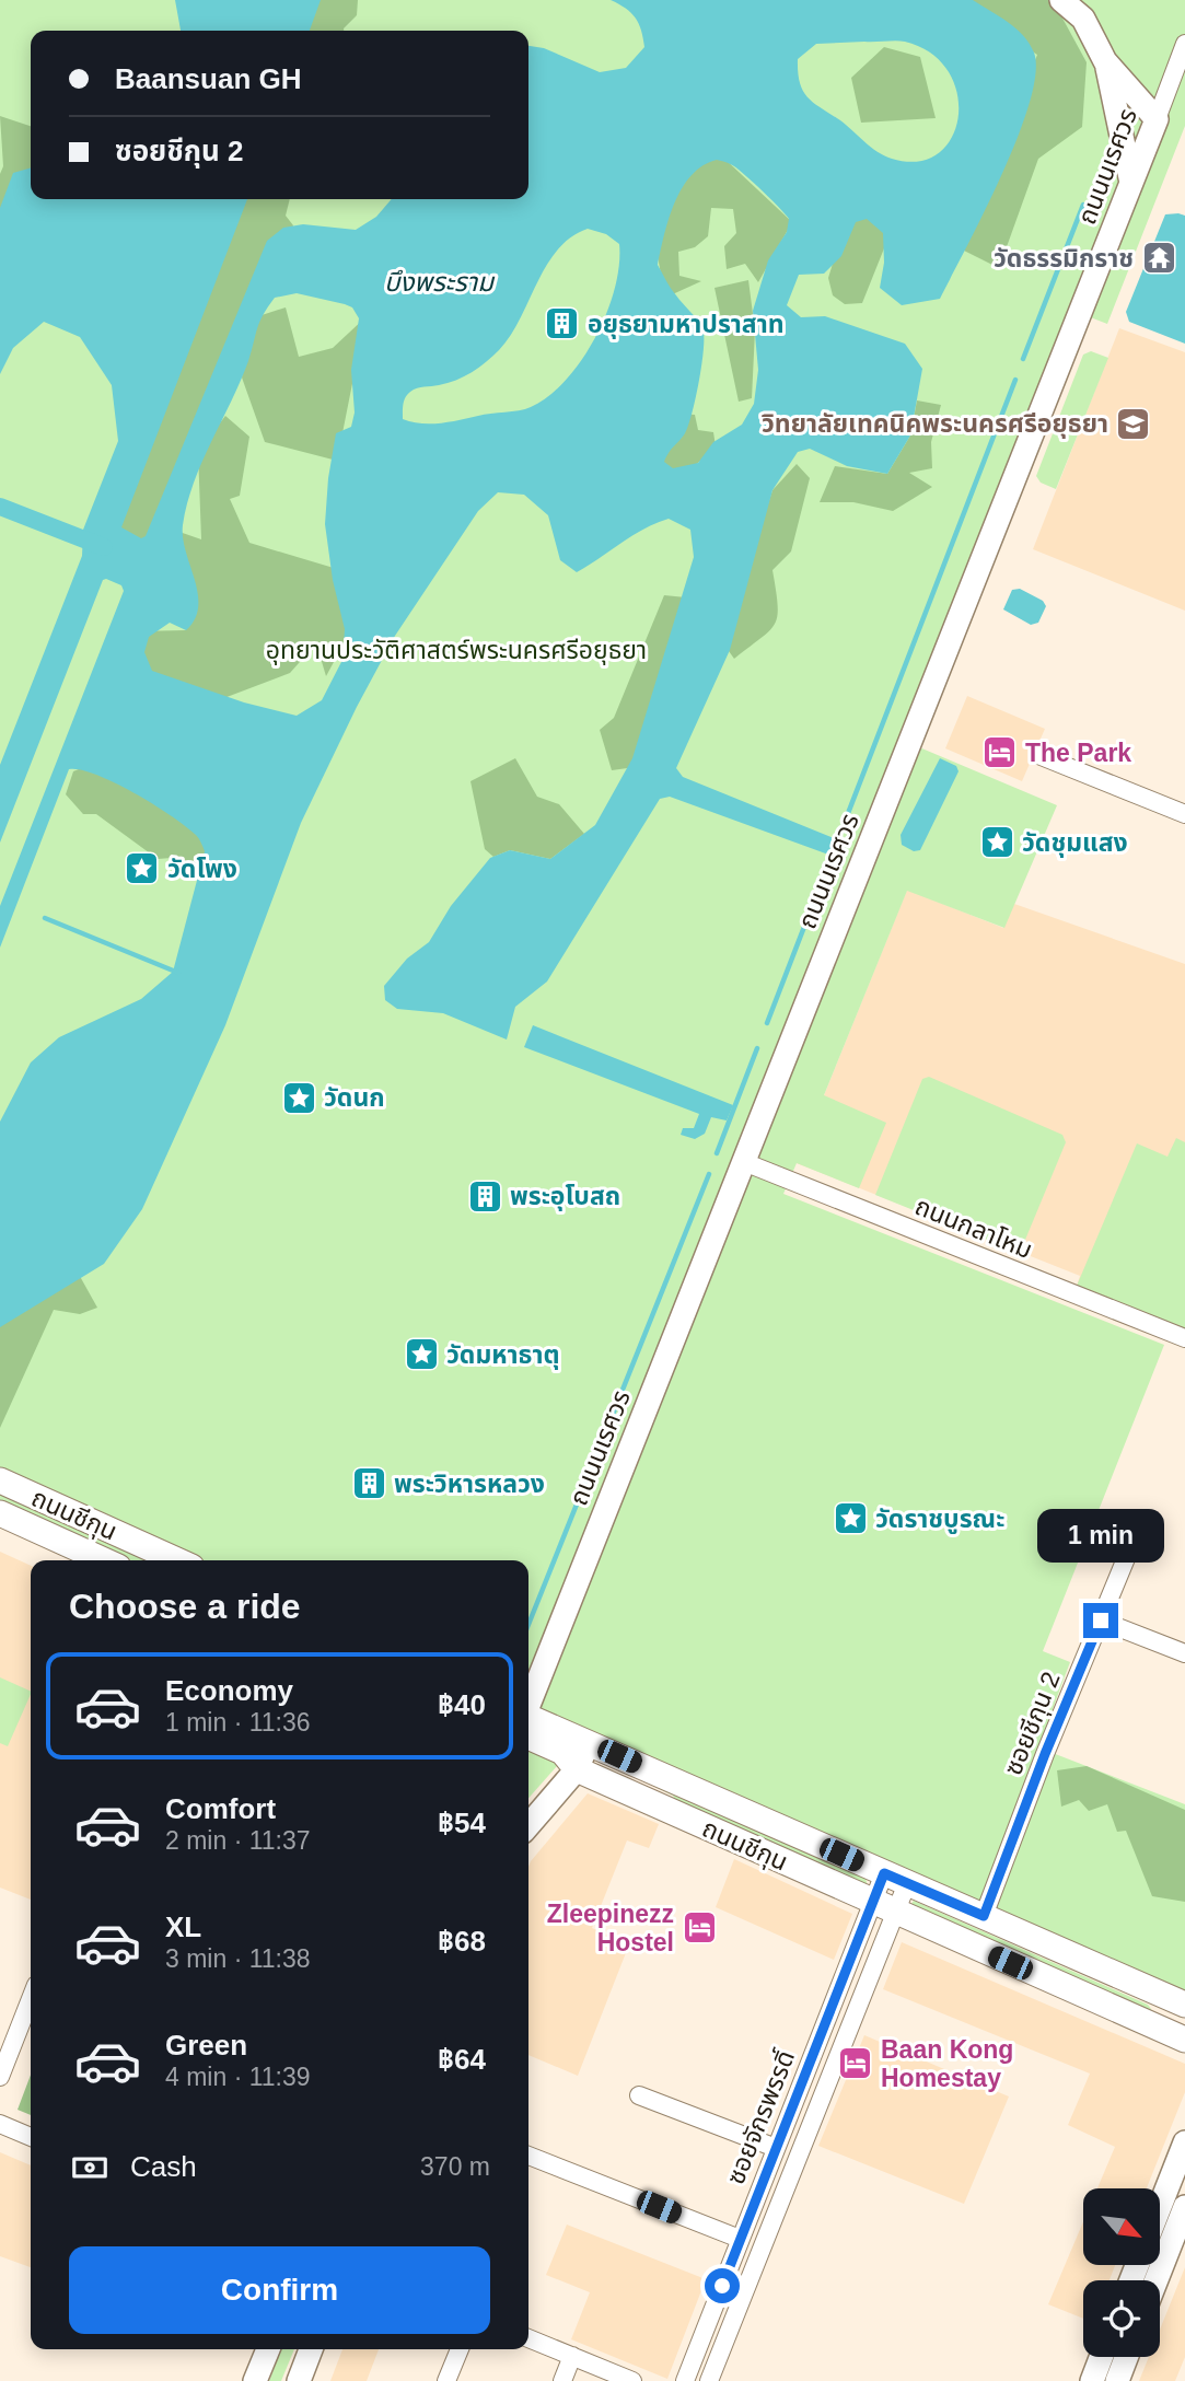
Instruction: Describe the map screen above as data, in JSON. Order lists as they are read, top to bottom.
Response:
{
  "streets": {
    "main road": ["ถนนชีกุน"],
    "street": [
      "ถนนนเรศวร",
      "ถนนกลาโหม",
      "ซอยชีกุน 2",
      "ซอยจักรพรรดิ์"
    ]
  },
  "crossings": [
    ["ถนนนเรศวร", "ถนนกลาโหม"],
    ["ถนนชีกุน", "ซอยชีกุน 2"],
    ["ถนนชีกุน", "ซอยจักรพรรดิ์"]
  ],
  "water": ["บึงพระราม"],
  "parks": ["อุทยานประวัติศาสตร์พระนครศรีอยุธยา"],
  "places": {
    "temple": ["วัดธรรมิกราช"],
    "building": ["อยุธยามหาปราสาท", "พระอุโบสถ", "พระวิหารหลวง"],
    "school or university": ["วิทยาลัยเทคนิคพระนครศรีอยุธยา"],
    "hotel": ["The Park", "Zleepinezz Hostel", "Baan Kong Homestay"],
    "place": [
      "วัดชุมแสง",
      "วัดโพง",
      "วัดนก",
      "วัดมหาธาตุ",
      "วัดราชบูรณะ"
    ]
  },
  "north": "bottom right",
  "page": {
    "banner": ["Baansuan GH", "ซอยชีกุน 2"],
    "bubble": "1 min",
    "heading": "Choose a ride",
    "list": [
      {
        "name": "Economy",
        "note": "1 min · 11:36",
        "value": "฿40"
      },
      {
        "name": "Comfort",
        "note": "2 min · 11:37",
        "value": "฿54"
      },
      {
        "name": "XL",
        "note": "3 min · 11:38",
        "value": "฿68"
      },
      {
        "name": "Green",
        "note": "4 min · 11:39",
        "value": "฿64"
      }
    ],
    "pay": ["Cash", "370 m"],
    "buttons": "Confirm"
  }
}
